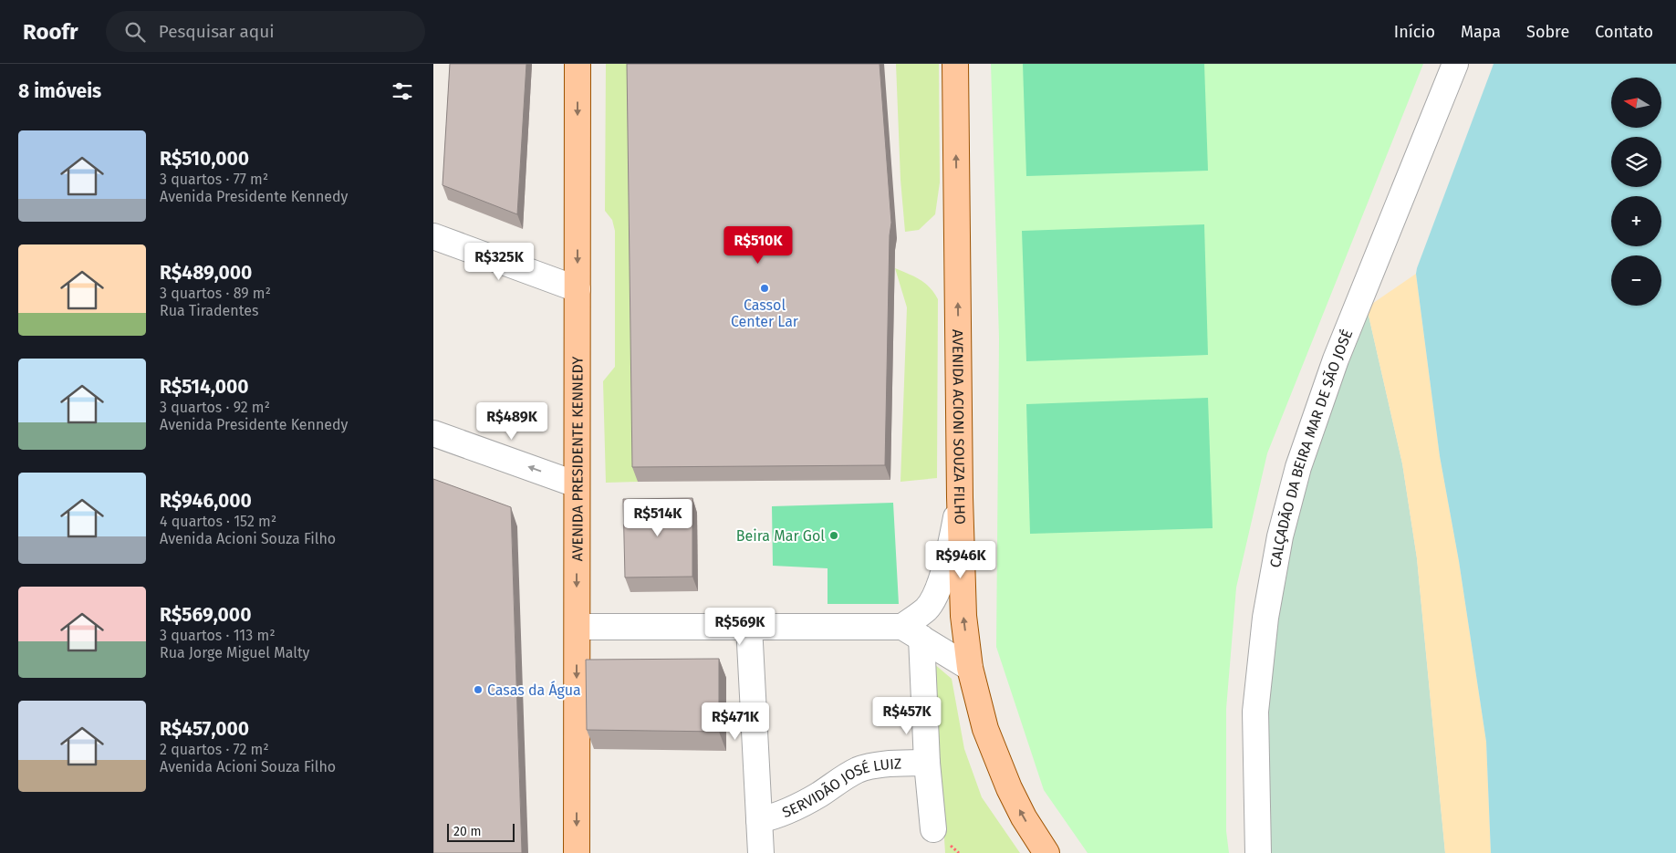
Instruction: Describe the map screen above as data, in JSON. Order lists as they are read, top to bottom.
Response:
{
  "streets": {
    "main road": ["AVENIDA ACIONI SOUZA FILHO", "AVENIDA PRESIDENTE KENNEDY"],
    "street": ["CALÇADÃO DA BEIRA MAR DE SÃO JOSÉ", "SERVIDÃO JOSÉ LUIZ"]
  },
  "one_way": ["AVENIDA ACIONI SOUZA FILHO", "AVENIDA PRESIDENTE KENNEDY"],
  "places": ["Cassol Center Lar", "Beira Mar Gol", "Casas da Água"],
  "scale_bar": "20 m",
  "north": "left",
  "page": {
    "header": "Roofr",
    "search": "Pesquisar aqui",
    "nav": [
      "Início",
      "Mapa",
      "Sobre",
      "Contato"
    ],
    "heading": "8 imóveis",
    "map_buttons": ["+", "−"],
    "list": [
      {
        "name": "R$510,000",
        "note": "3 quartos · 77 m² · Avenida Presidente Kennedy"
      },
      {
        "name": "R$489,000",
        "note": "3 quartos · 89 m² · Rua Tiradentes"
      },
      {
        "name": "R$514,000",
        "note": "3 quartos · 92 m² · Avenida Presidente Kennedy"
      },
      {
        "name": "R$946,000",
        "note": "4 quartos · 152 m² · Avenida Acioni Souza Filho"
      },
      {
        "name": "R$569,000",
        "note": "3 quartos · 113 m² · Rua Jorge Miguel Malty"
      },
      {
        "name": "R$457,000",
        "note": "2 quartos · 72 m² · Avenida Acioni Souza Filho"
      }
    ],
    "price": [
      "R$510K",
      "R$325K",
      "R$489K",
      "R$514K",
      "R$946K",
      "R$569K",
      "R$457K",
      "R$471K"
    ],
    "scale": "20 m"
  }
}
